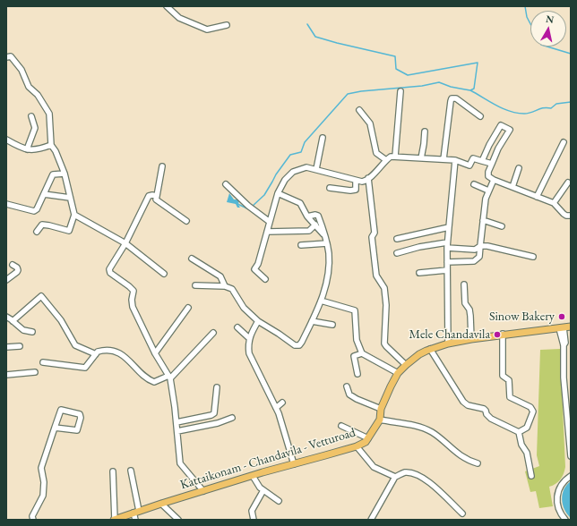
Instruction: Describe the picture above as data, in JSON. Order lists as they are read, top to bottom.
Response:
{
  "streets": {
    "main road": ["Kattaikonam - Chandavila - Vetturoad"]
  },
  "places": ["Sinow Bakery", "Mele Chandavila"],
  "north": "top"
}
